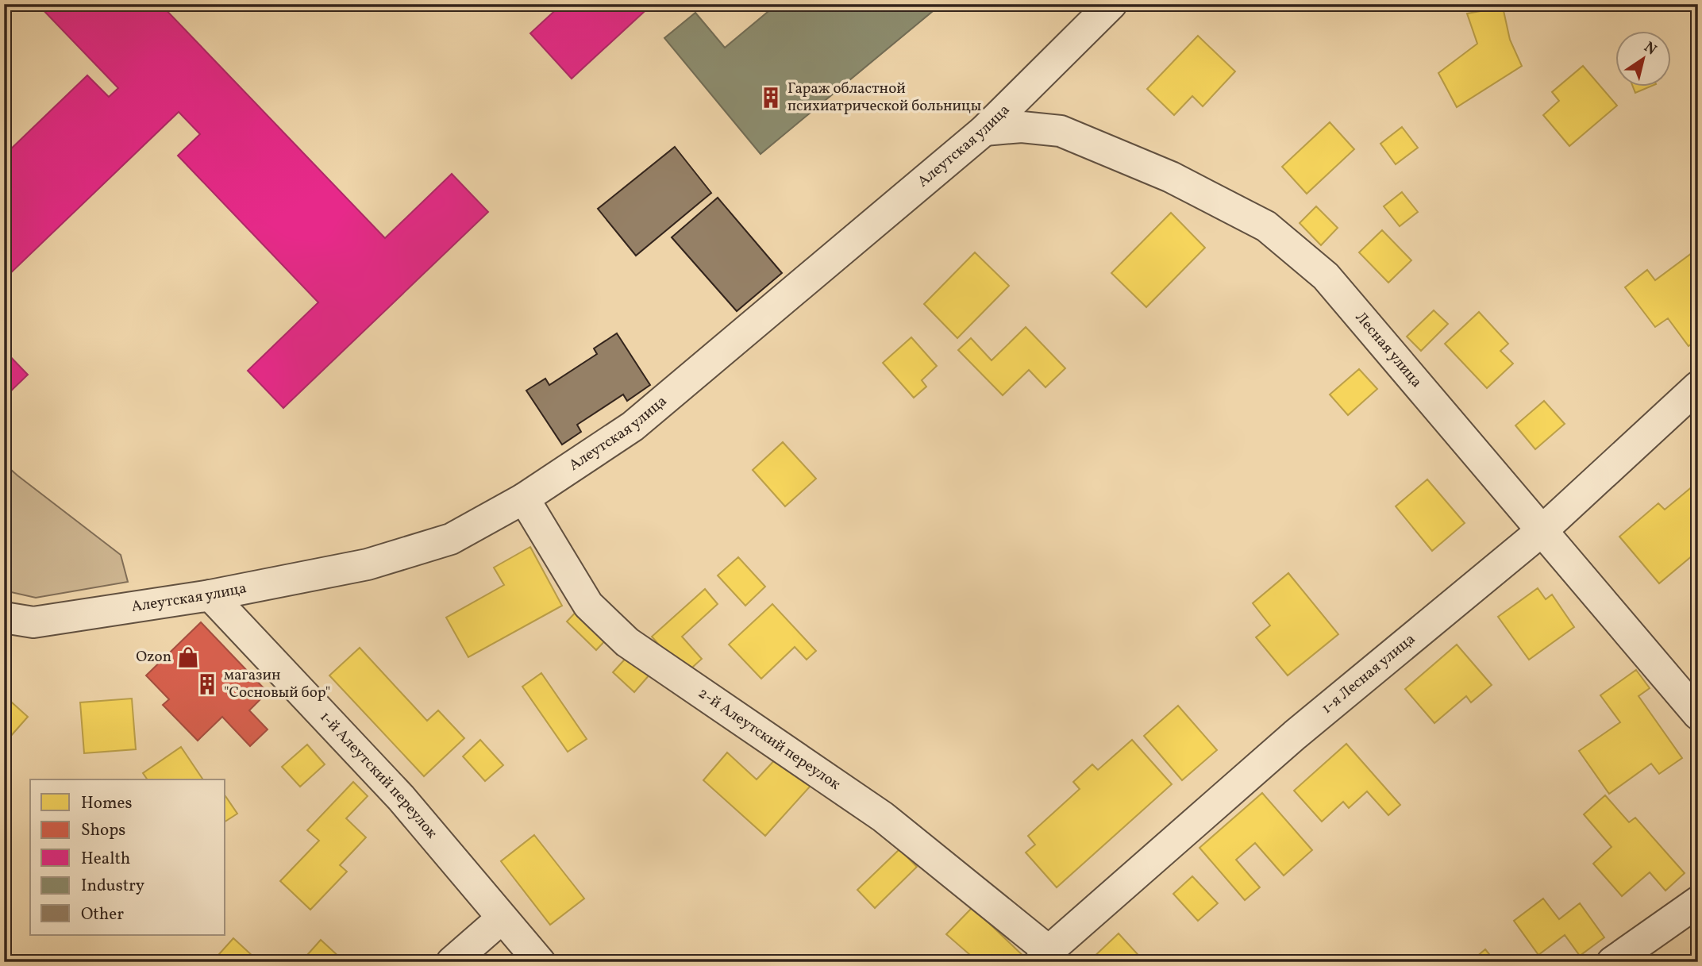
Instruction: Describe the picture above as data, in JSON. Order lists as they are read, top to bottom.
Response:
{
  "streets": {
    "street": [
      "Алеутская улица",
      "Лесная улица",
      "1-я Лесная улица",
      "2-й Алеутский переулок",
      "1-й Алеутский переулок"
    ]
  },
  "crossings": [
    ["Алеутская улица", "Лесная улица"],
    ["Алеутская улица", "2-й Алеутский переулок"],
    ["Алеутская улица", "1-й Алеутский переулок"],
    ["Лесная улица", "1-я Лесная улица"],
    ["1-я Лесная улица", "2-й Алеутский переулок"]
  ],
  "places": {
    "building": ["Гараж областной психиатрической больницы", "магазин \"Сосновый бор\""],
    "shop": ["Ozon"]
  },
  "legend": [
    "Homes",
    "Shops",
    "Health",
    "Industry",
    "Other"
  ],
  "north": "top right"
}
